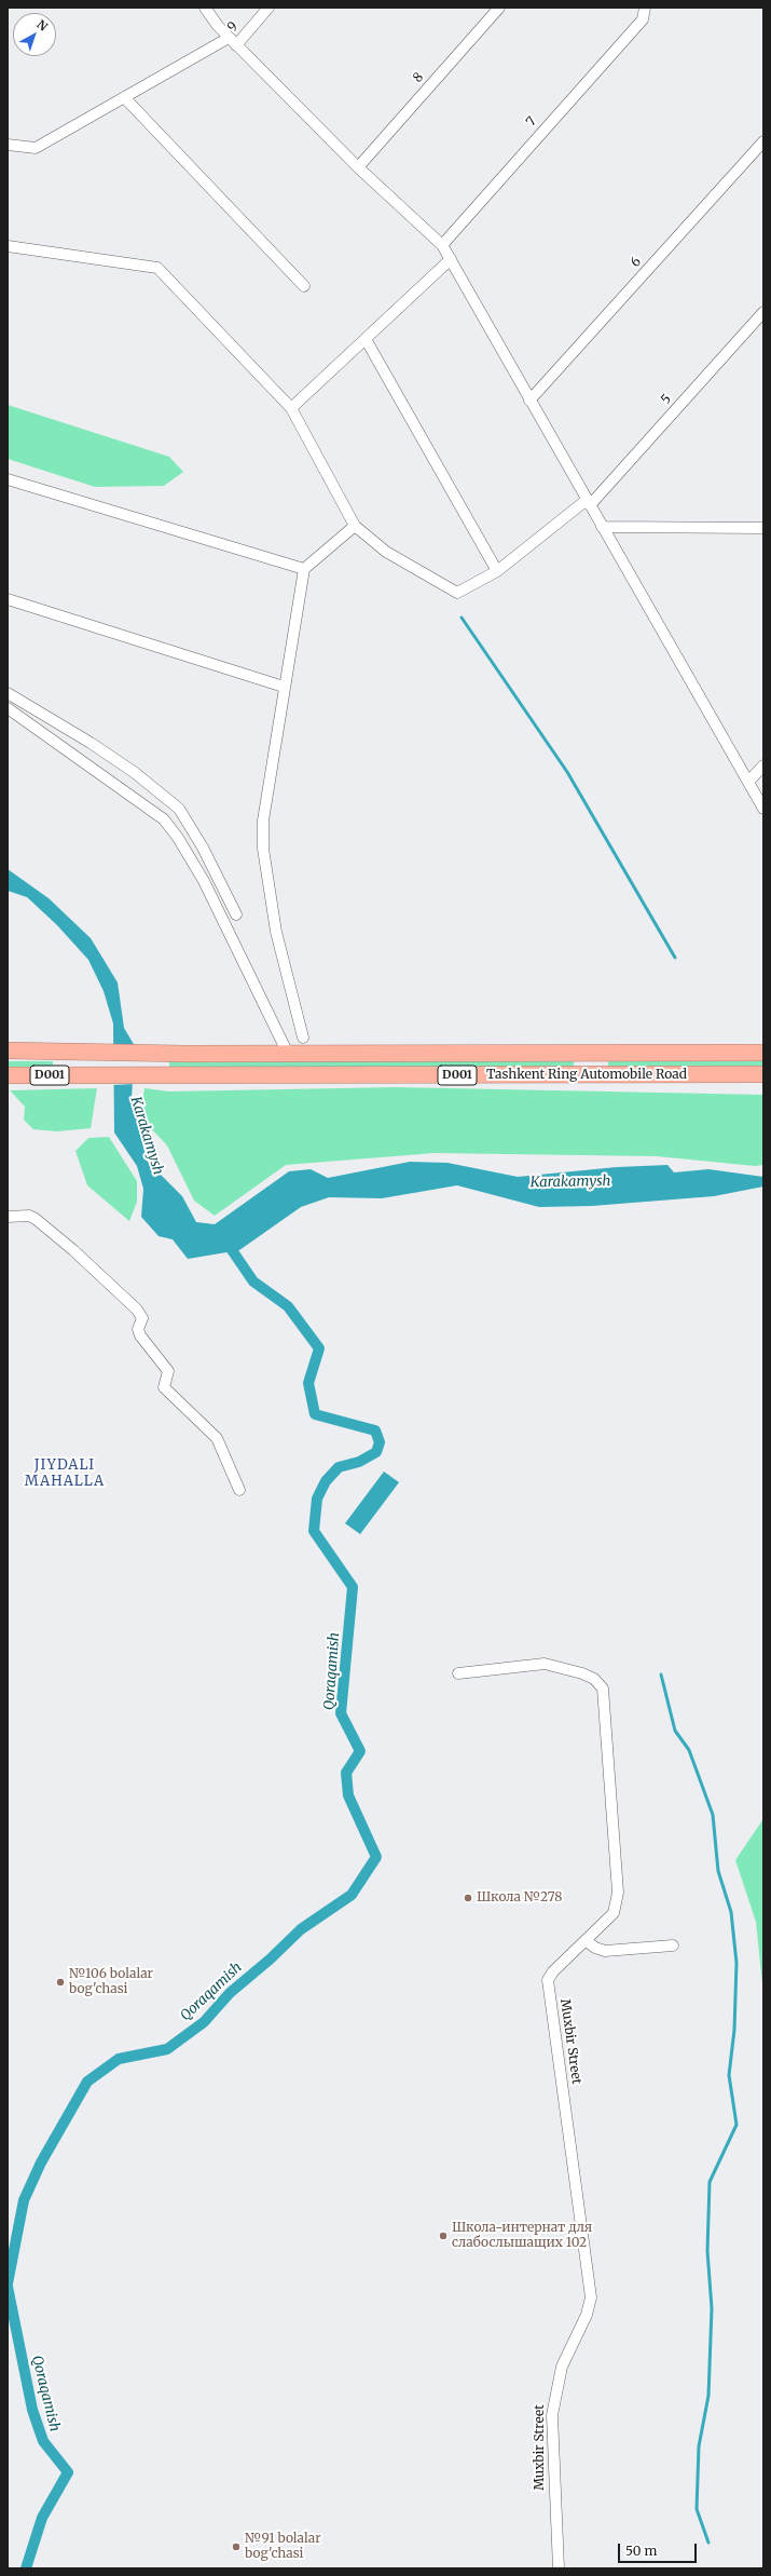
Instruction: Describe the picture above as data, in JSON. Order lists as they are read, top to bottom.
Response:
{
  "streets": {
    "highway": ["D001", "Tashkent Ring Automobile Road"],
    "street": [
      "9",
      "8",
      "7",
      "6",
      "5",
      "Muxbir Street"
    ]
  },
  "districts": ["JIYDALI MAHALLA"],
  "water": ["Karakamysh", "Qoraqamish"],
  "places": [
    "Школа №278",
    "№106 bolalar bog'chasi",
    "Школа-интернат для слабослышащих 102",
    "№91 bolalar bog'chasi"
  ],
  "scale_bar": "50 m",
  "north": "top right"
}
